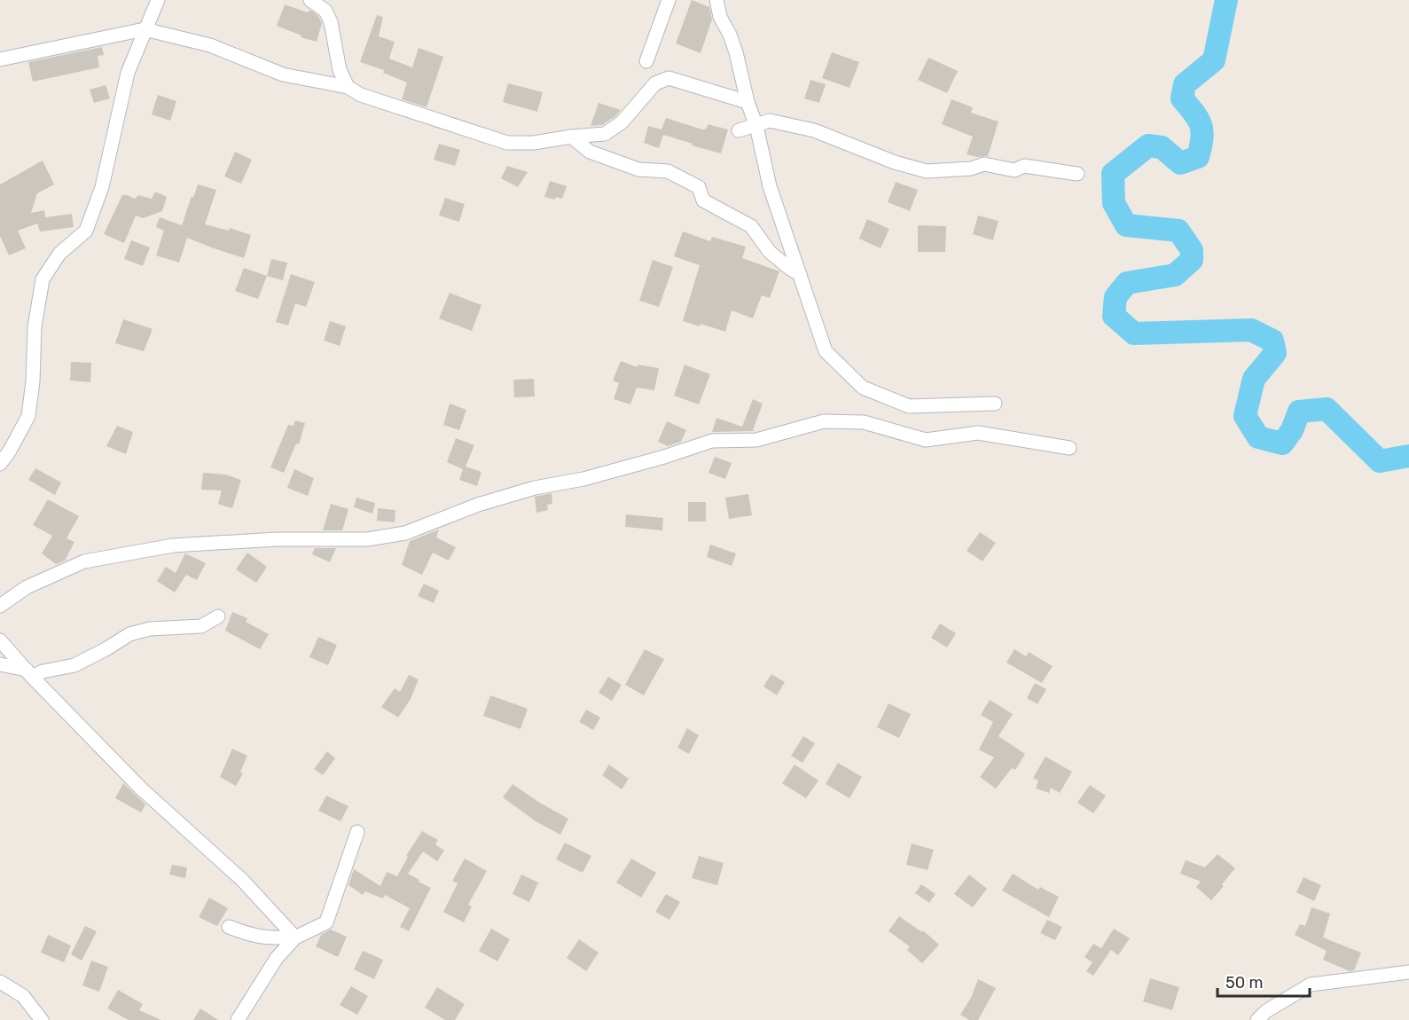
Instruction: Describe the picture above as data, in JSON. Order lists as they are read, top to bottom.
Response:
{
  "scale_bar": "50 m"
}
